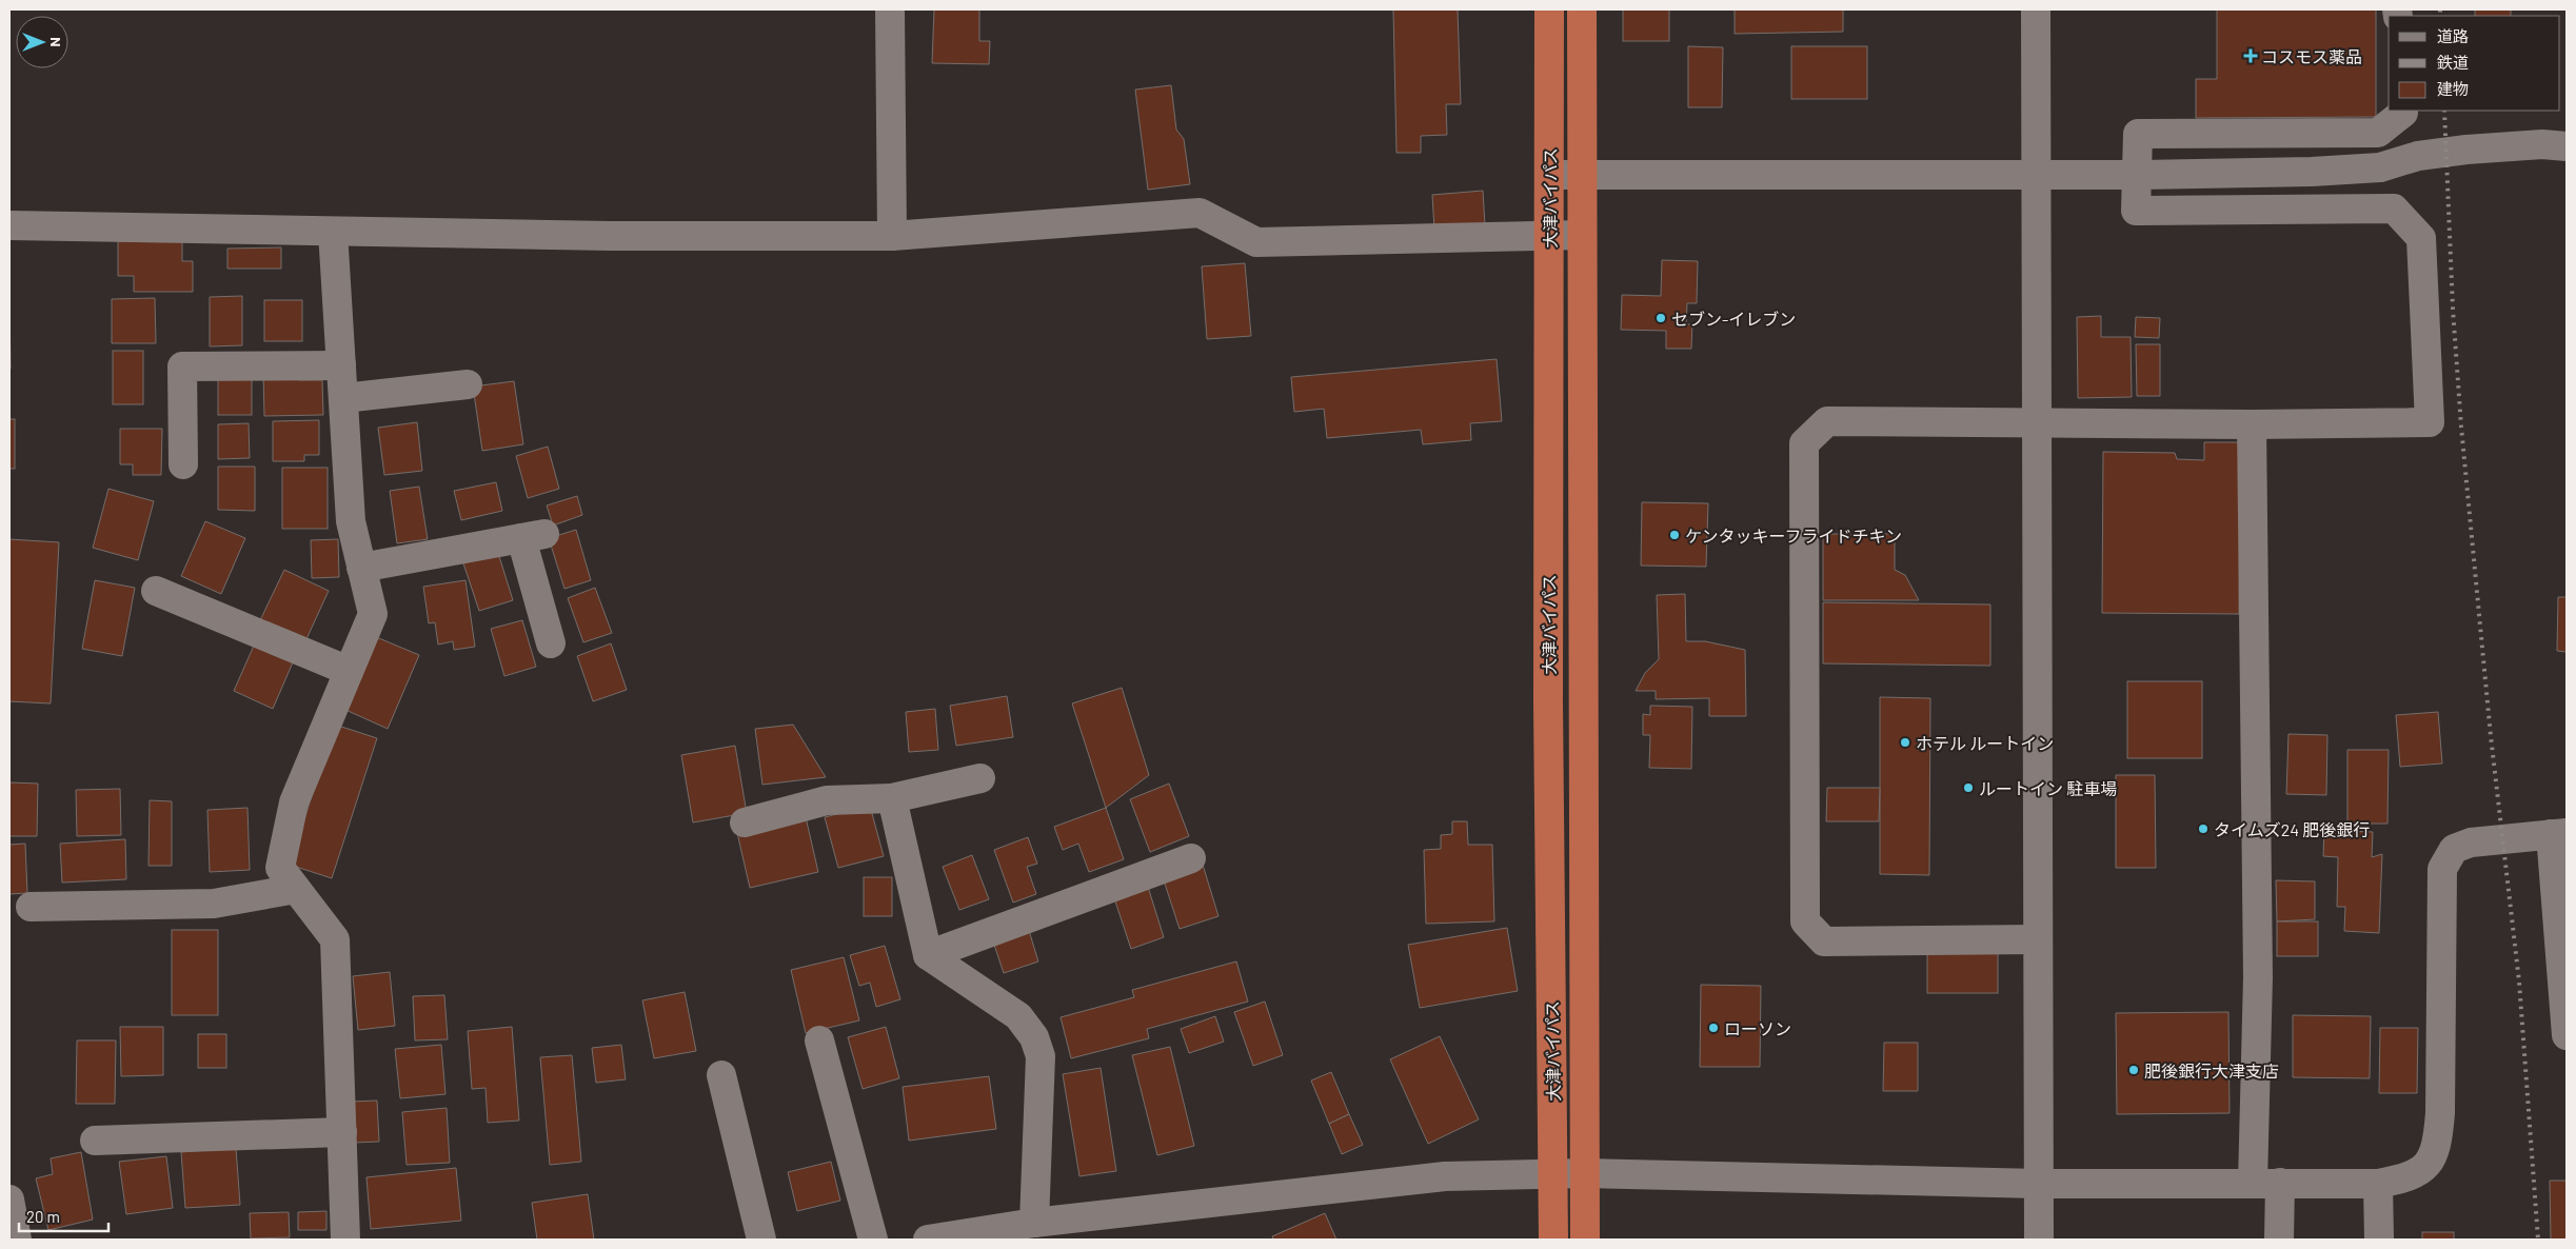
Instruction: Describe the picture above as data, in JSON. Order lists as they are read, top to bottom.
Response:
{
  "streets": {
    "highway": ["大津バイパス"]
  },
  "places": {
    "health": ["コスモス薬品"],
    "other": [
      "セブン-イレブン",
      "ケンタッキーフライドチキン",
      "ホテル ルートイン",
      "ルートイン 駐車場",
      "タイムズ24 肥後銀行",
      "ローソン",
      "肥後銀行大津支店"
    ]
  },
  "legend": ["道路", "鉄道", "建物"],
  "scale_bar": "20 m",
  "north": "right"
}
